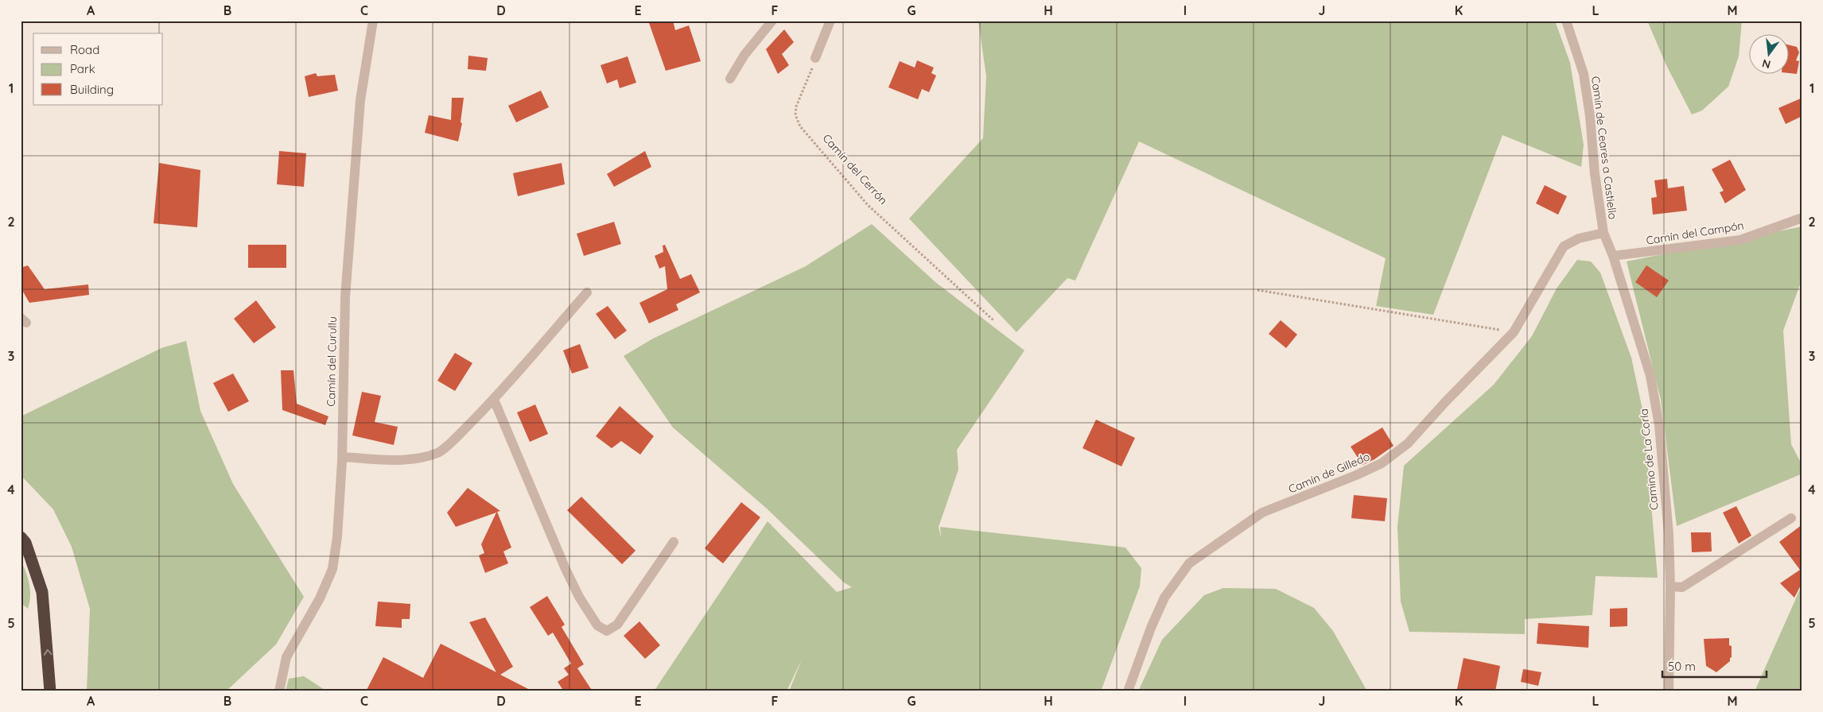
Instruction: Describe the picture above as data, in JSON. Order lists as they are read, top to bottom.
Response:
{
  "streets": {
    "street": [
      "Camín de Ceares a Castiello",
      "Camín del Campón",
      "Camín del Curullu",
      "Camino de La Coría",
      "Camín de Gilledo"
    ],
    "path": ["Camín del Cerrón"]
  },
  "crossings": [
    ["Camín de Ceares a Castiello", "Camino de La Coría"],
    ["Camín de Ceares a Castiello", "Camín de Gilledo"],
    ["Camín del Campón", "Camino de La Coría"],
    ["Camino de La Coría", "Camín de Gilledo"]
  ],
  "legend": ["Road", "Park", "Building"],
  "scale_bar": "50 m",
  "north": "bottom",
  "grid": {
    "columns": [
      "A",
      "B",
      "C",
      "D",
      "E",
      "F",
      "G",
      "H",
      "I",
      "J",
      "K",
      "L",
      "M"
    ],
    "rows": [
      "1",
      "2",
      "3",
      "4",
      "5"
    ]
  }
}
